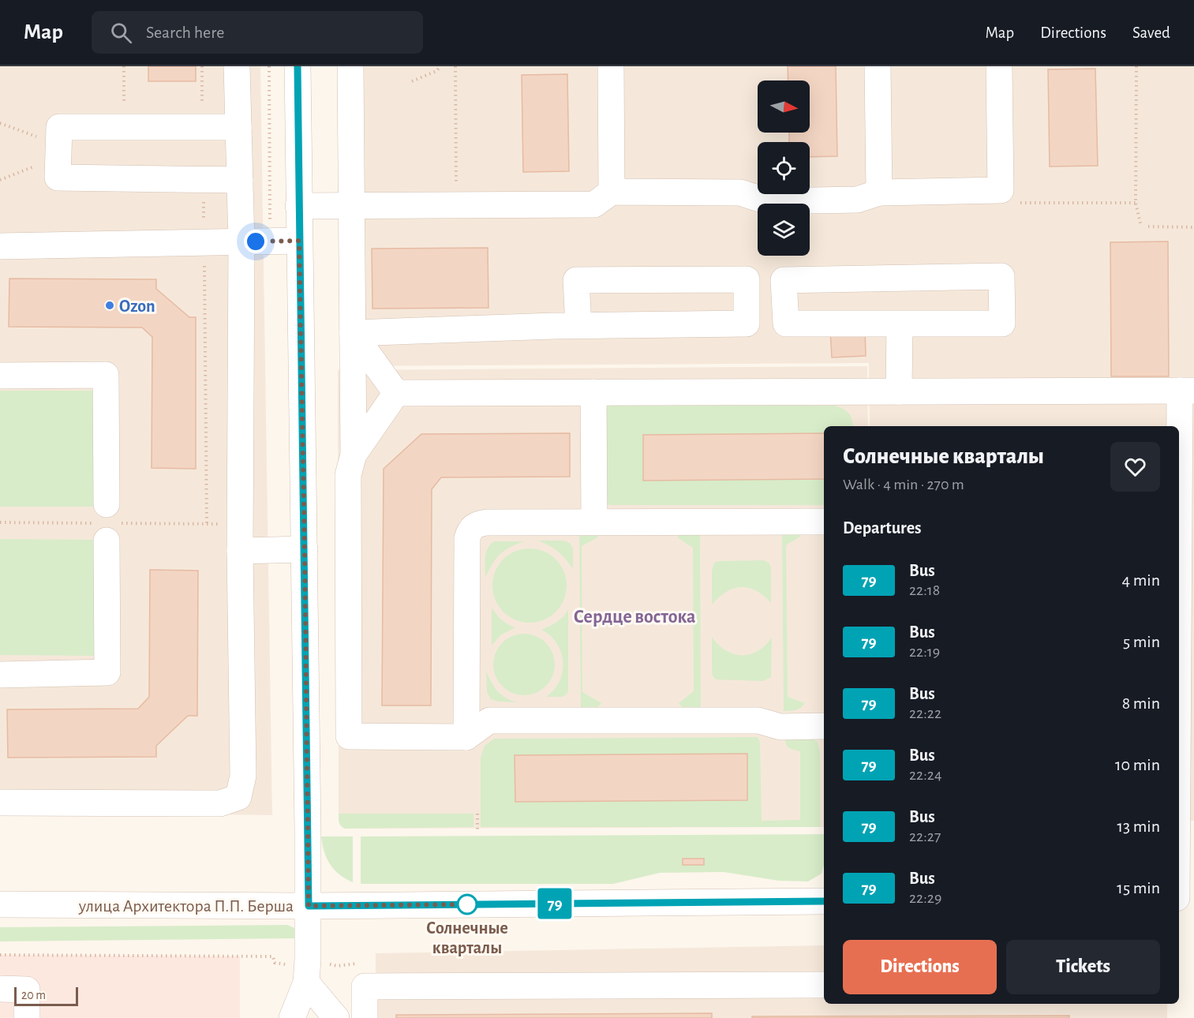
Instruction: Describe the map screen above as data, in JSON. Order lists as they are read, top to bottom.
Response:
{
  "streets": {
    "street": ["улица Архитектора П.П. Берша"]
  },
  "districts": ["Сердце востока"],
  "places": ["Ozon", "Солнечные кварталы"],
  "lines": ["bus line 79"],
  "scale_bar": "20 m",
  "north": "right",
  "page": {
    "header": "Map",
    "search": "Search here",
    "nav": ["Map", "Directions", "Saved"],
    "on_map": "79",
    "heading": [
      ["Солнечные кварталы", "Walk · 4 min · 270 m"],
      "Departures"
    ],
    "list": [
      {
        "mark": "79",
        "name": "Bus",
        "note": "22:18",
        "value": "4 min"
      },
      {
        "mark": "79",
        "name": "Bus",
        "note": "22:19",
        "value": "5 min"
      },
      {
        "mark": "79",
        "name": "Bus",
        "note": "22:22",
        "value": "8 min"
      },
      {
        "mark": "79",
        "name": "Bus",
        "note": "22:24",
        "value": "10 min"
      },
      {
        "mark": "79",
        "name": "Bus",
        "note": "22:27",
        "value": "13 min"
      },
      {
        "mark": "79",
        "name": "Bus",
        "note": "22:29",
        "value": "15 min"
      }
    ],
    "buttons": ["Directions", "Tickets"],
    "scale": "20 m"
  }
}
